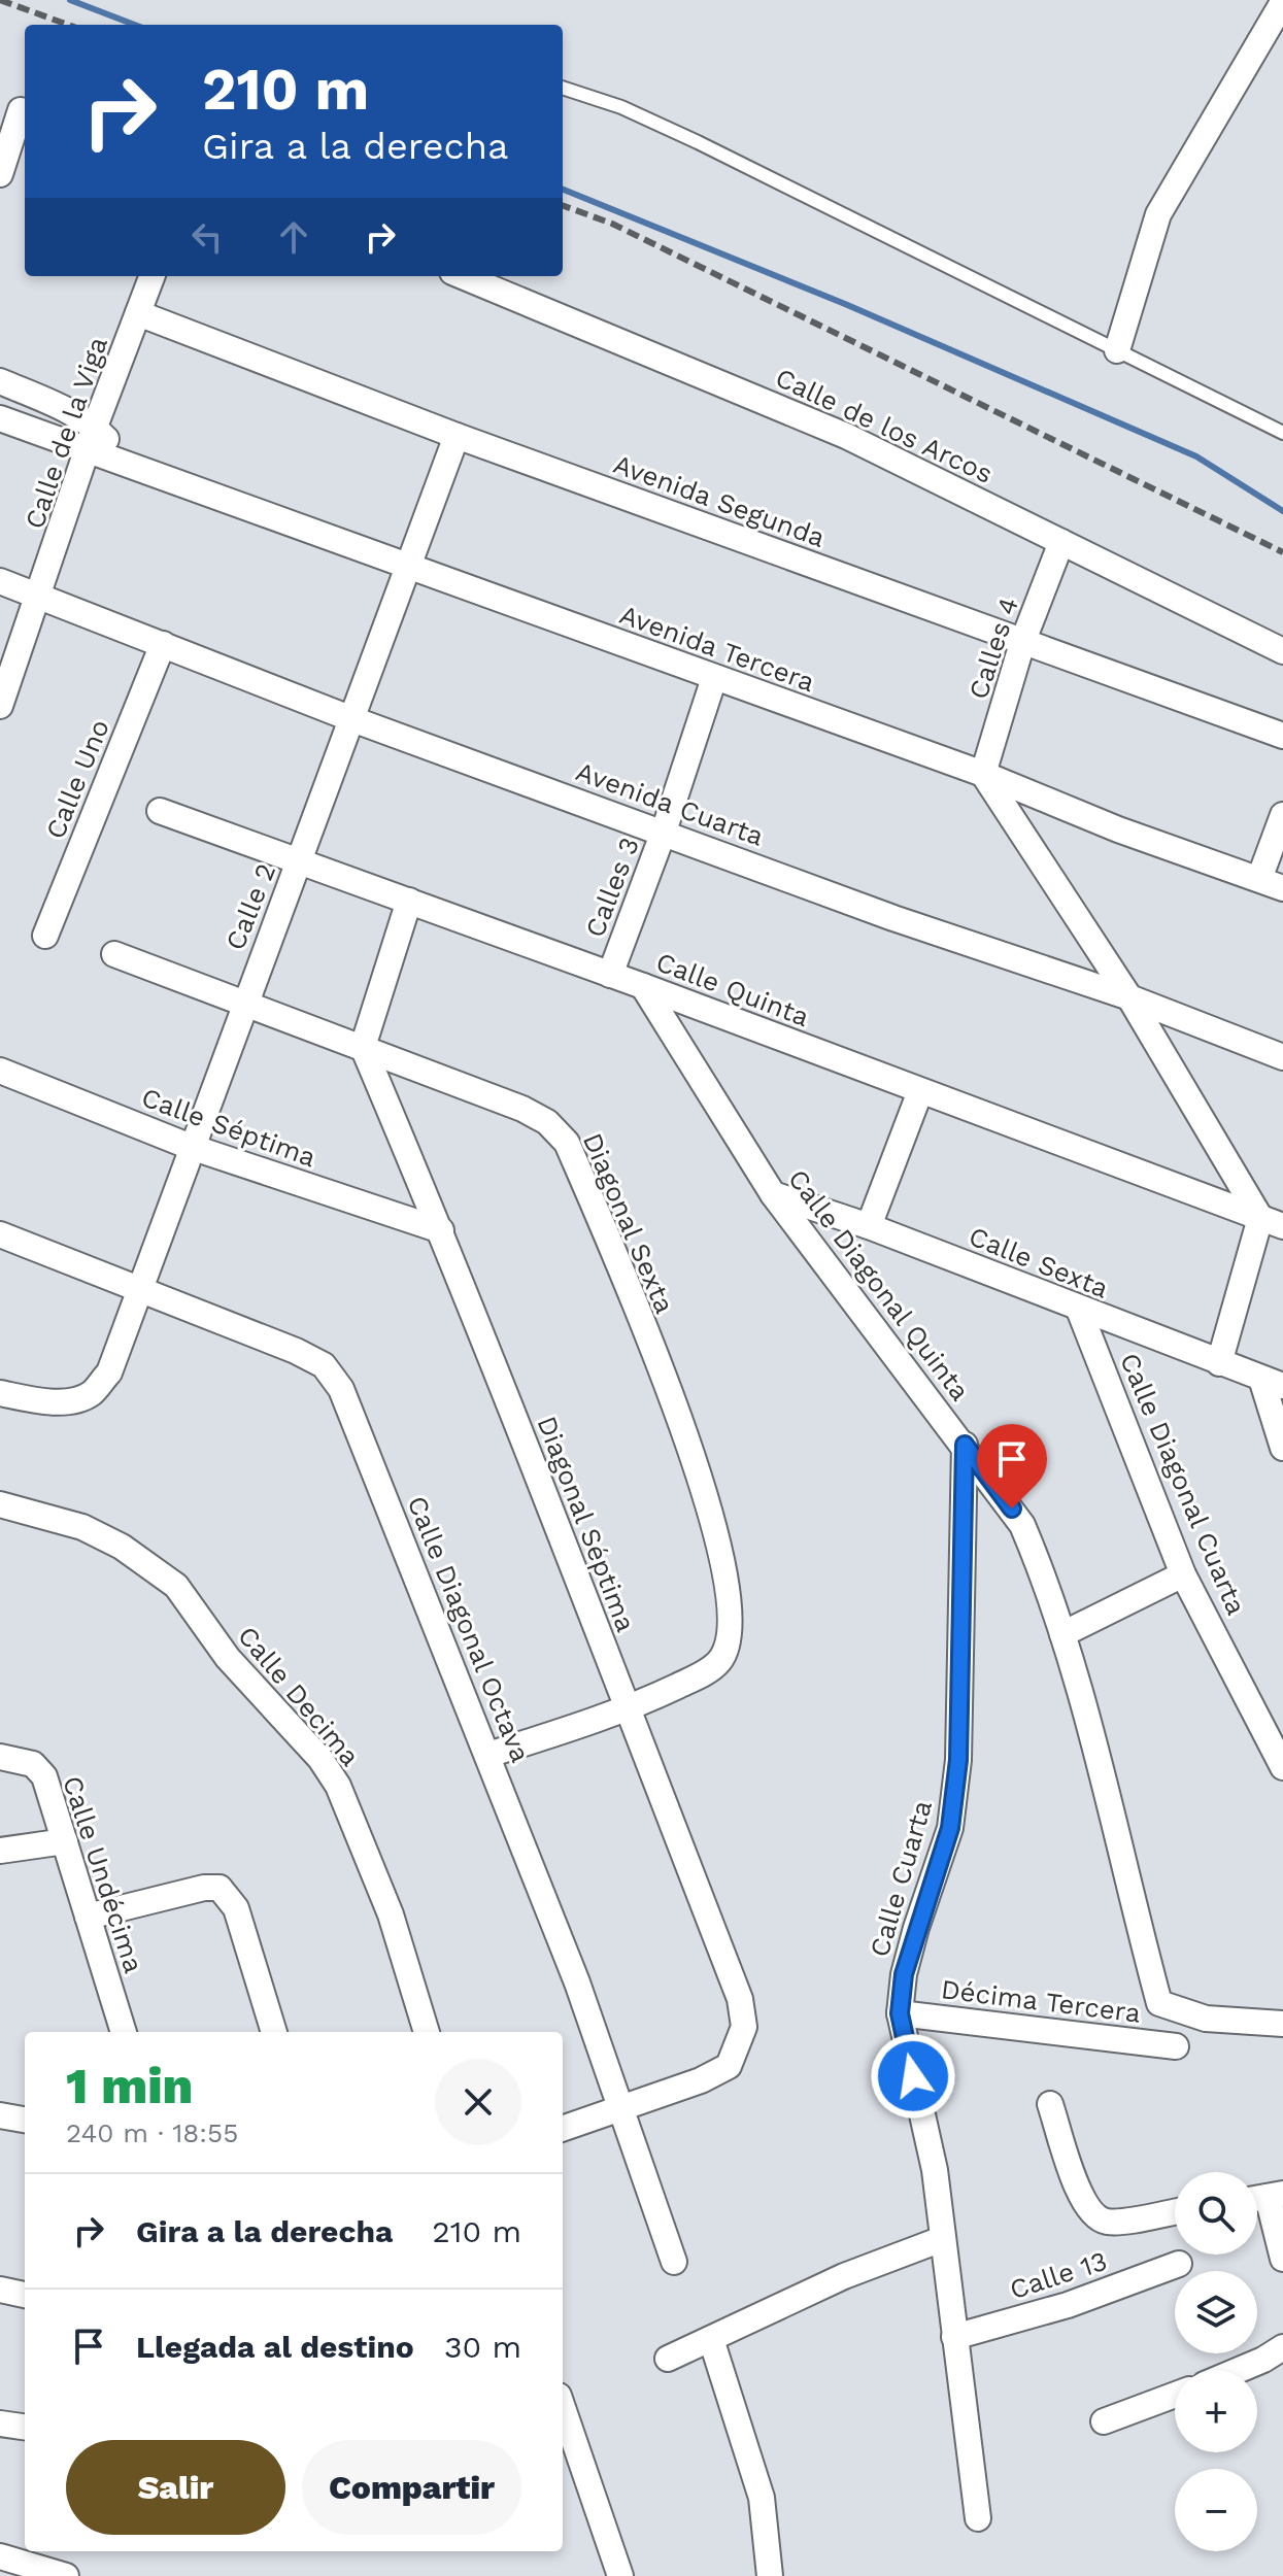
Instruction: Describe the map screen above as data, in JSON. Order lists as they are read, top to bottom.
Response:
{
  "streets": {
    "street": [
      "Calle de los Arcos",
      "Calle de la Viga",
      "Avenida Segunda",
      "Avenida Tercera",
      "Calles 4",
      "Calle Uno",
      "Avenida Cuarta",
      "Calles 3",
      "Calle 2",
      "Calle Quinta",
      "Calle Séptima",
      "Diagonal Sexta",
      "Calle Sexta",
      "Calle Diagonal Quinta",
      "Calle Diagonal Cuarta",
      "Diagonal Séptima",
      "Calle Diagonal Octava",
      "Calle Decima",
      "Calle Undécima",
      "Calle Cuarta",
      "Décima Tercera",
      "Calle 13"
    ]
  },
  "crossings": [
    ["Calle de los Arcos", "Calles 4"],
    ["Calle de la Viga", "Avenida Segunda"],
    ["Calle de la Viga", "Avenida Tercera"],
    ["Calle de la Viga", "Avenida Cuarta"],
    ["Avenida Segunda", "Calles 4"],
    ["Avenida Segunda", "Calle 2"],
    ["Avenida Tercera", "Calles 4"],
    ["Avenida Tercera", "Calles 3"],
    ["Avenida Tercera", "Calle 2"],
    ["Calle Uno", "Avenida Cuarta"],
    ["Avenida Cuarta", "Calles 3"],
    ["Avenida Cuarta", "Calle 2"],
    ["Calles 3", "Calle Quinta"],
    ["Calle 2", "Calle Quinta"],
    ["Calle 2", "Calle Séptima"],
    ["Calle 2", "Diagonal Sexta"],
    ["Calle 2", "Calle Diagonal Octava"],
    ["Calle Quinta", "Calle Diagonal Quinta"],
    ["Calle Séptima", "Diagonal Séptima"],
    ["Diagonal Sexta", "Diagonal Séptima"],
    ["Diagonal Sexta", "Calle Diagonal Octava"],
    ["Calle Sexta", "Calle Diagonal Quinta"],
    ["Calle Sexta", "Calle Diagonal Cuarta"],
    ["Calle Diagonal Quinta", "Calle Cuarta"],
    ["Calle Diagonal Quinta", "Décima Tercera"],
    ["Diagonal Séptima", "Calle Diagonal Octava"],
    ["Calle Cuarta", "Décima Tercera"],
    ["Calle Cuarta", "Calle 13"]
  ],
  "page": {
    "turn": ["210 m", "Gira a la derecha"],
    "heading": ["1 min", "240 m · 18:55"],
    "map_buttons": ["+", "−"],
    "list": [
      {
        "name": "Gira a la derecha",
        "value": "210 m"
      },
      {
        "name": "Llegada al destino",
        "value": "30 m"
      }
    ],
    "buttons": ["Salir", "Compartir"]
  }
}
